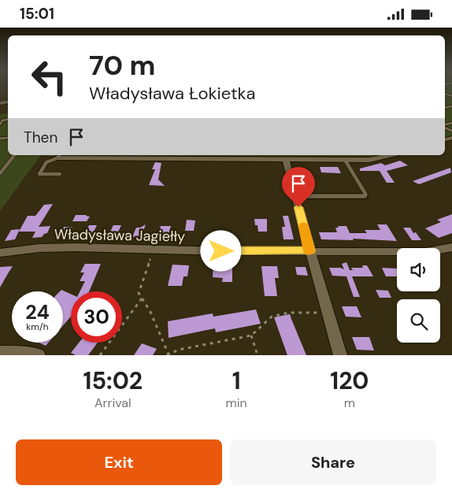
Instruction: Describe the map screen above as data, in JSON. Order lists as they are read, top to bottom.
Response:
{
  "streets": {
    "street": ["Władysława Jagiełły"]
  },
  "page": {
    "status": "15:01",
    "turn": ["70 m", "Władysława Łokietka"],
    "then": "Then",
    "speed": "24 km/h",
    "limit": "30",
    "eta": [
      "15:02",
      "Arrival",
      "1",
      "min",
      "120",
      "m"
    ],
    "buttons": ["Exit", "Share"]
  }
}
